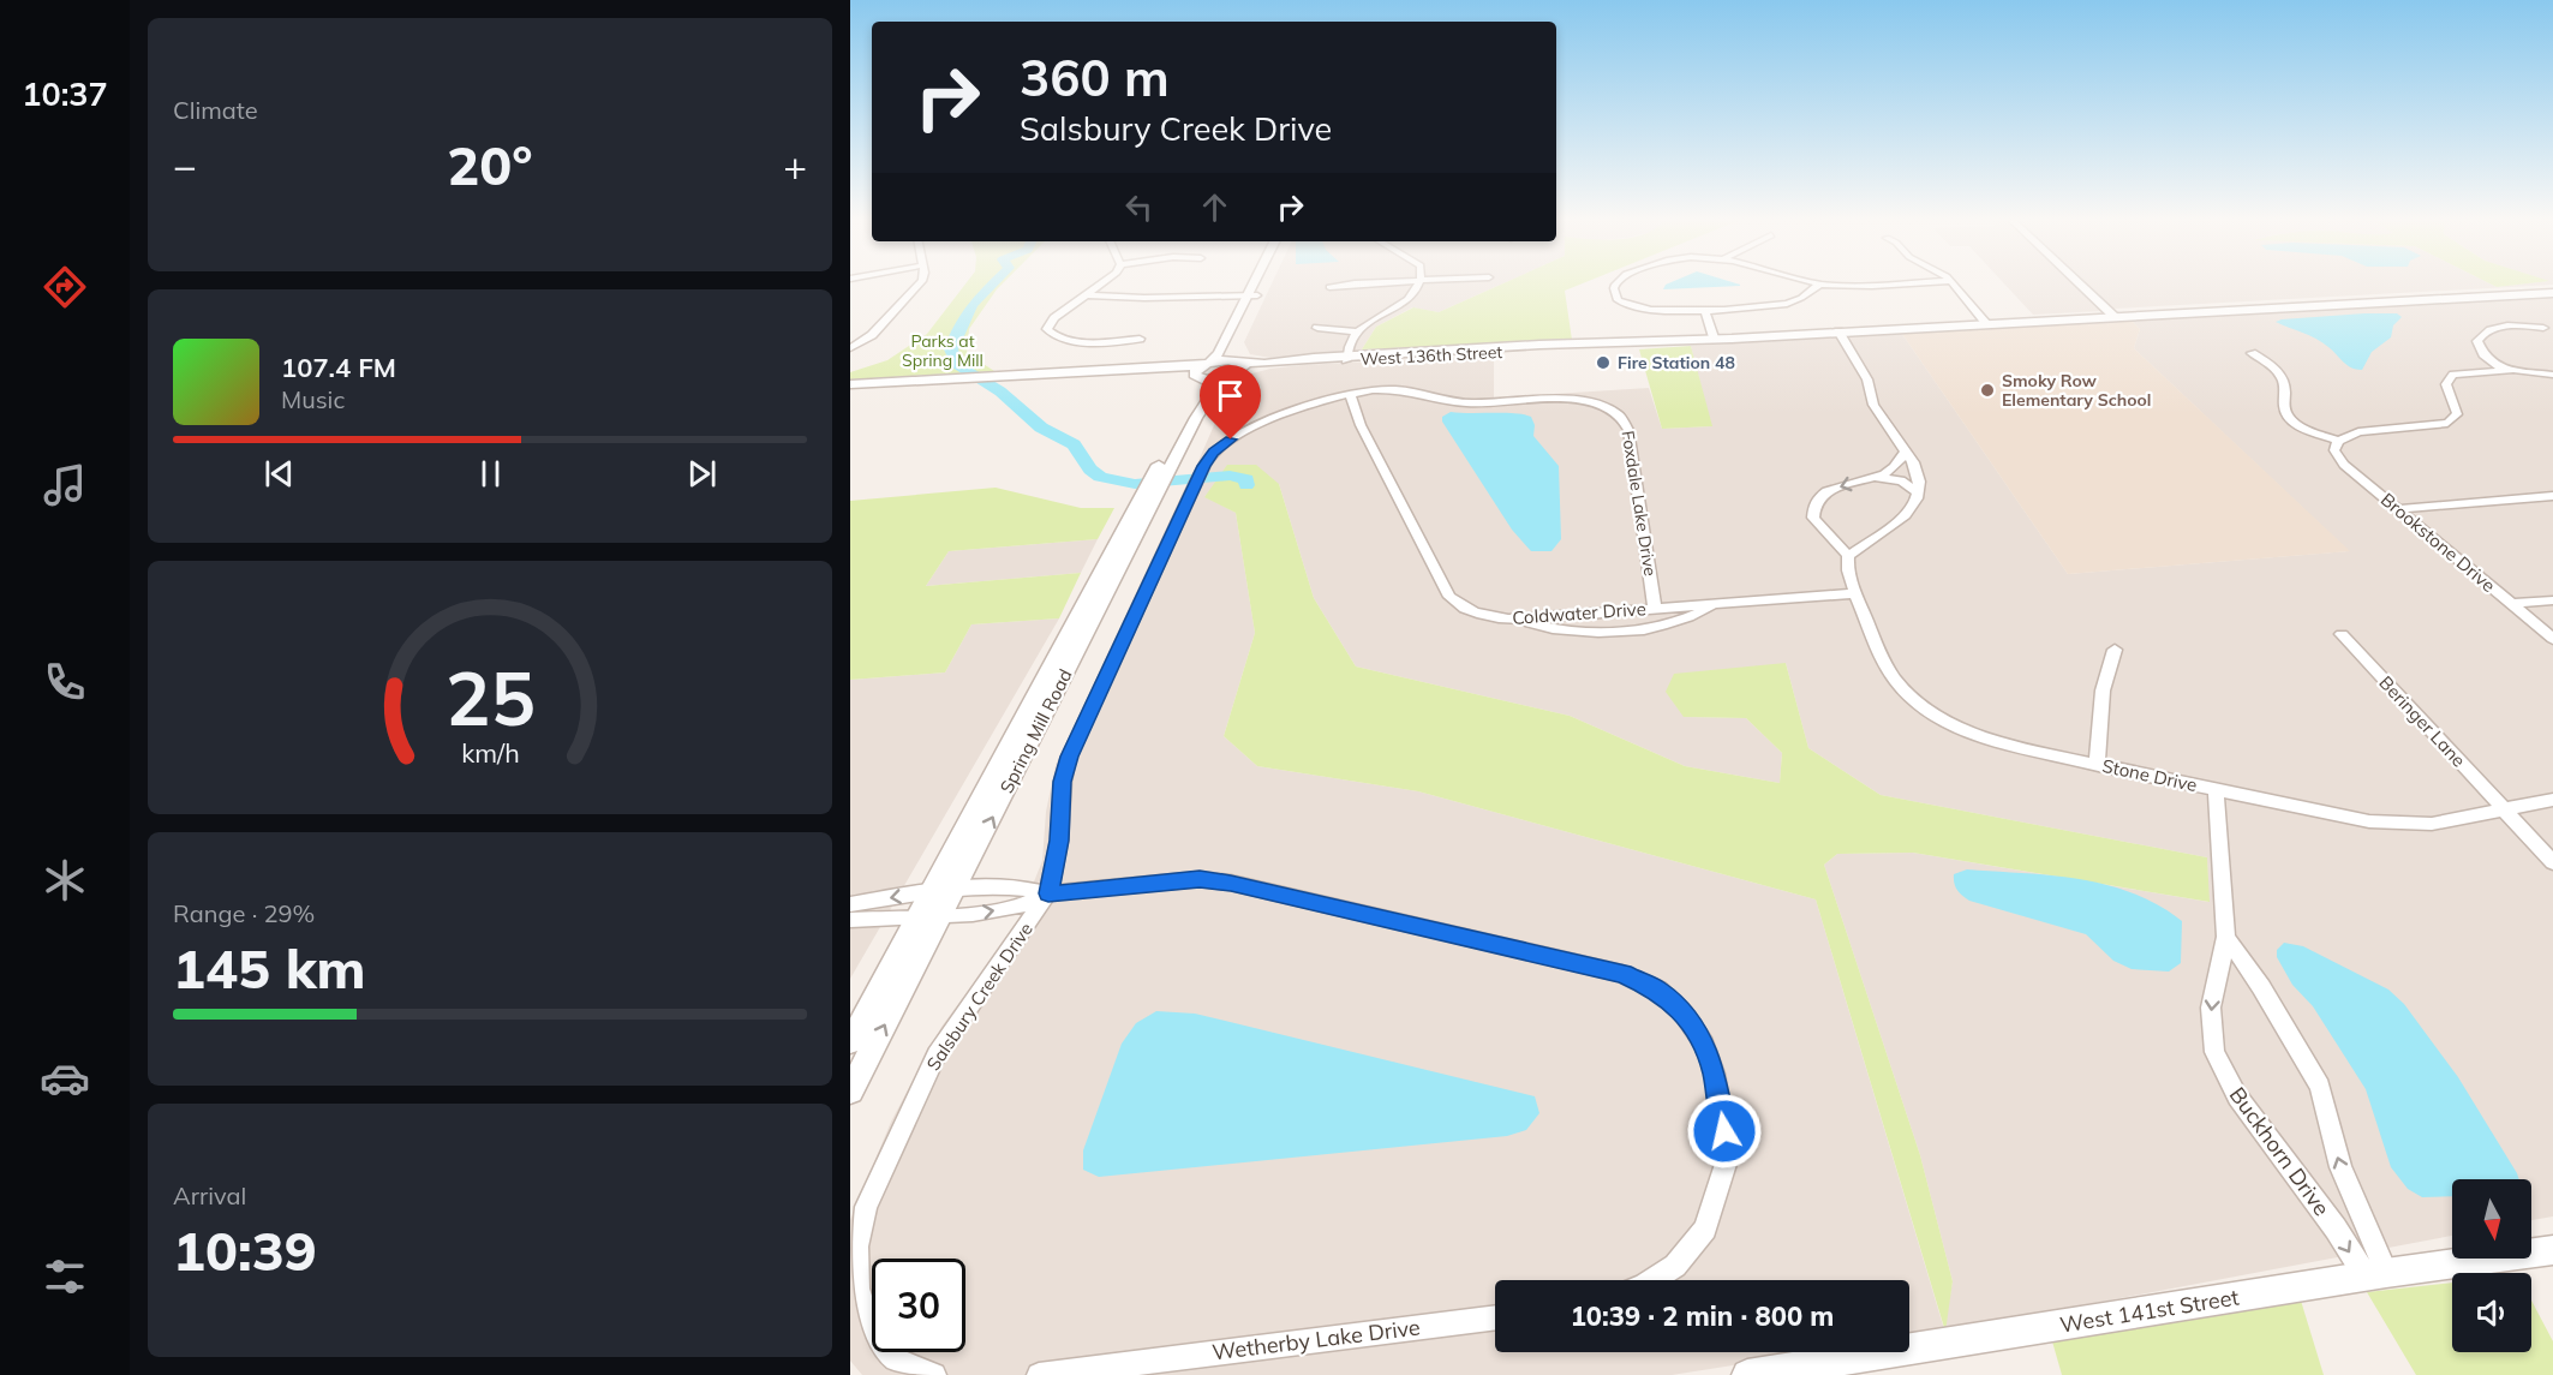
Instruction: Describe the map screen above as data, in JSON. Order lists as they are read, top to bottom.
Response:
{
  "streets": {
    "street": [
      "West 136th Street",
      "Foxdale Lake Drive",
      "Brookstone Drive",
      "Coldwater Drive",
      "Beringer Lane",
      "Spring Mill Road",
      "Stone Drive",
      "Salsbury Creek Drive",
      "Buckhorn Drive",
      "West 141st Street",
      "Wetherby Lake Drive"
    ]
  },
  "crossings": [
    ["West 136th Street", "Spring Mill Road"],
    ["Foxdale Lake Drive", "Coldwater Drive"],
    ["Foxdale Lake Drive", "Salsbury Creek Drive"],
    ["Coldwater Drive", "Stone Drive"],
    ["Coldwater Drive", "Salsbury Creek Drive"],
    ["Beringer Lane", "Stone Drive"],
    ["Stone Drive", "Buckhorn Drive"],
    ["Buckhorn Drive", "West 141st Street"]
  ],
  "parks": ["Parks at Spring Mill"],
  "places": ["Fire Station 48", "Smoky Row Elementary School"],
  "north": "bottom",
  "page": {
    "tabs": "10:37",
    "tile": [
      "Climate",
      ["Range · 29%", "145 km"],
      ["Arrival", "10:39"]
    ],
    "turn": ["360 m", "Salsbury Creek Drive"],
    "heat": ["−", "20°", "+"],
    "song": ["107.4 FM", "Music"],
    "limit": "30",
    "trip": "10:39 · 2 min · 800 m",
    "gauge": ["25", "km/h"]
  }
}
